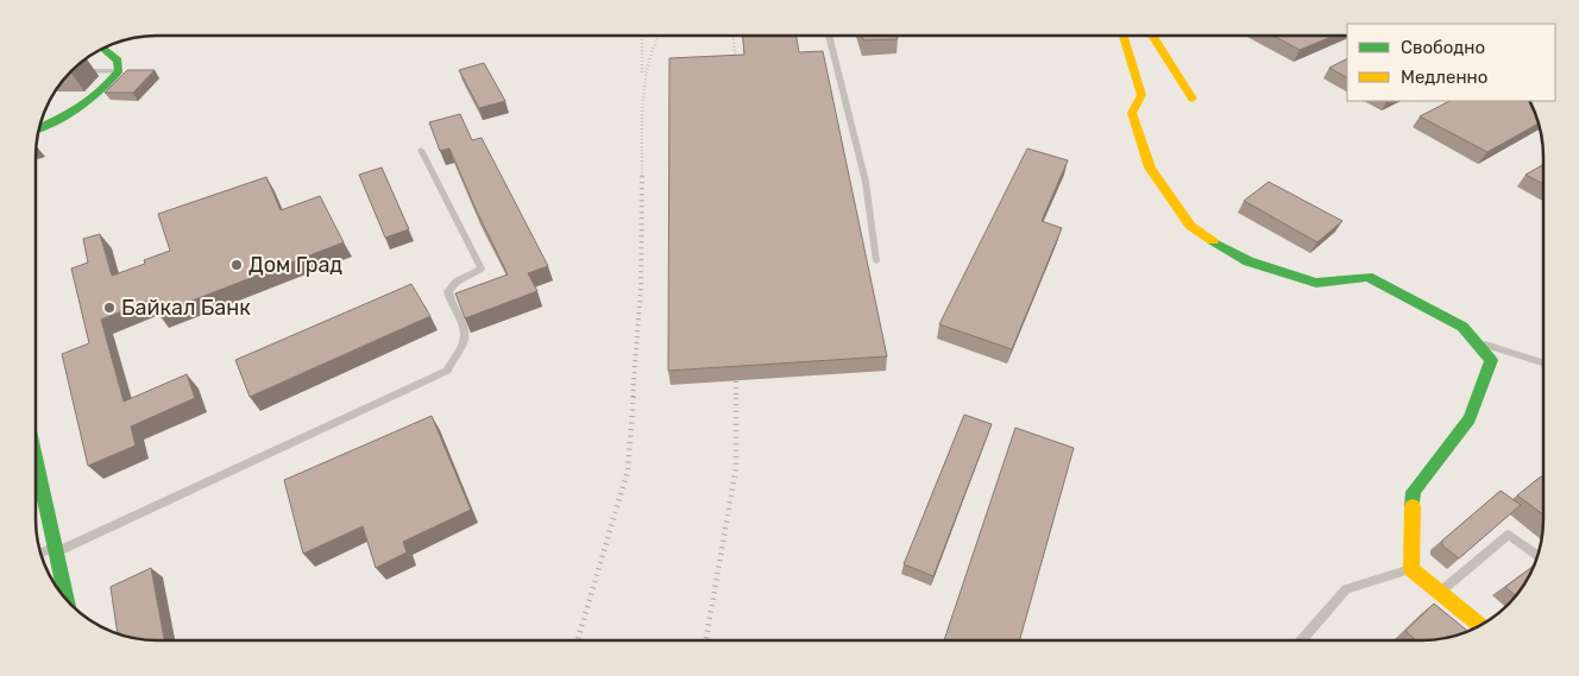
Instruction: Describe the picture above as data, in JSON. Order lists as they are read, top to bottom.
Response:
{
  "places": ["Дом Град", "Байкал Банк"],
  "legend": ["Свободно", "Медленно"]
}
